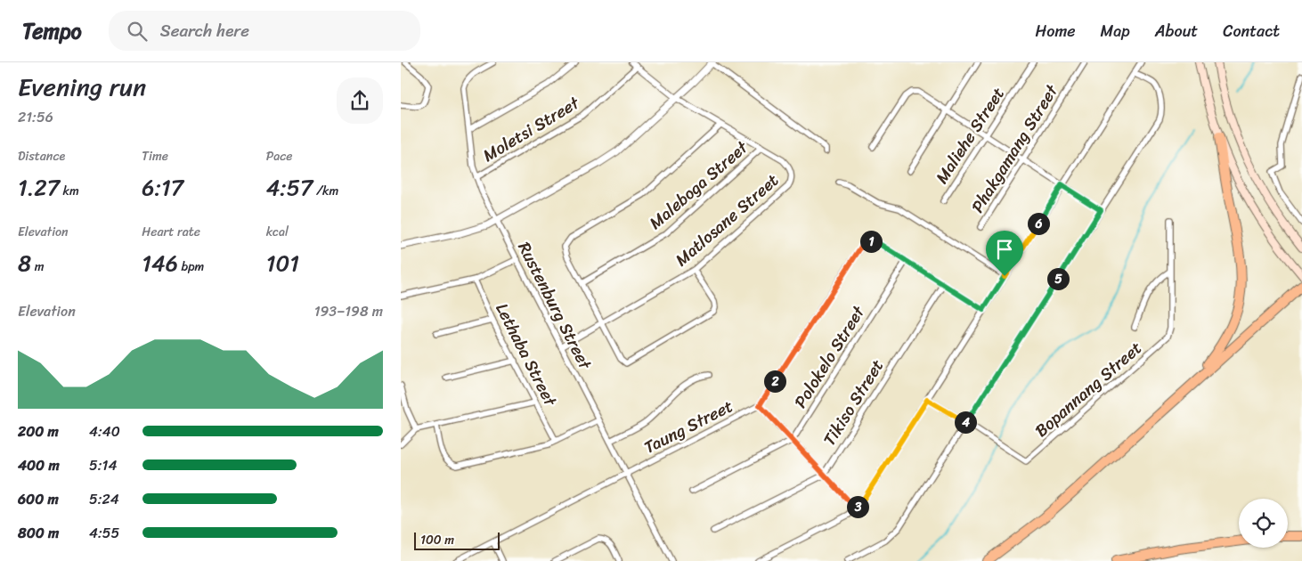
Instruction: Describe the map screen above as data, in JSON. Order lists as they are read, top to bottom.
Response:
{
  "streets": {
    "street": [
      "Moletsi Street",
      "Maliehe Street",
      "Phakgamang Street",
      "Maleboga Street",
      "Matlosane Street",
      "Rustenburg Street",
      "Lethaba Street",
      "Polokelo Street",
      "Bopannang Street",
      "Tikiso Street",
      "Taung Street"
    ]
  },
  "crossings": [
    ["Moletsi Street", "Rustenburg Street"],
    ["Maleboga Street", "Matlosane Street"],
    ["Matlosane Street", "Rustenburg Street"],
    ["Rustenburg Street", "Taung Street"],
    ["Polokelo Street", "Taung Street"]
  ],
  "scale_bar": "100 m",
  "page": {
    "header": "Tempo",
    "search": "Search here",
    "nav": [
      "Home",
      "Map",
      "About",
      "Contact"
    ],
    "heading": ["Evening run", "21:56"],
    "stats": [
      ["Distance", "1.27 km"],
      ["Time", "6:17"],
      ["Pace", "4:57 /km"],
      ["Elevation", "8 m"],
      ["Heart rate", "146 bpm"],
      ["kcal", "101"]
    ],
    "pins": [
      "6",
      "1",
      "5",
      "2",
      "4",
      "3"
    ],
    "chart": ["Elevation", "193–198 m"],
    "list": [
      {
        "name": "200 m",
        "note": "4:40"
      },
      {
        "name": "400 m",
        "note": "5:14"
      },
      {
        "name": "600 m",
        "note": "5:24"
      },
      {
        "name": "800 m",
        "note": "4:55"
      }
    ],
    "scale": "100 m"
  }
}
